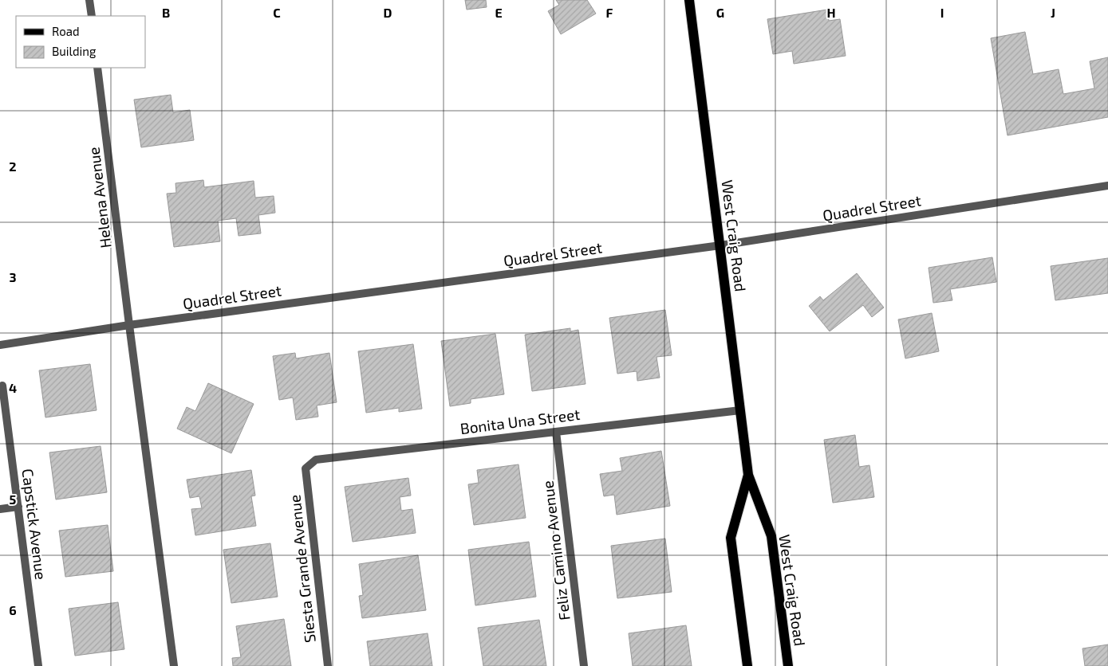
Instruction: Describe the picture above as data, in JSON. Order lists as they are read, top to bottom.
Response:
{
  "streets": {
    "main road": ["West Craig Road"],
    "street": [
      "Helena Avenue",
      "Quadrel Street",
      "Bonita Una Street",
      "Capstick Avenue",
      "Feliz Camino Avenue",
      "Siesta Grande Avenue"
    ]
  },
  "crossings": [
    ["Helena Avenue", "Quadrel Street"],
    ["Quadrel Street", "West Craig Road"],
    ["West Craig Road", "Bonita Una Street"],
    ["Bonita Una Street", "Feliz Camino Avenue"],
    ["Bonita Una Street", "Siesta Grande Avenue"]
  ],
  "legend": ["Road", "Building"],
  "grid": {
    "columns": [
      "B",
      "C",
      "D",
      "E",
      "F",
      "G",
      "H",
      "I",
      "J"
    ],
    "rows": [
      "2",
      "3",
      "4",
      "5",
      "6"
    ]
  }
}
